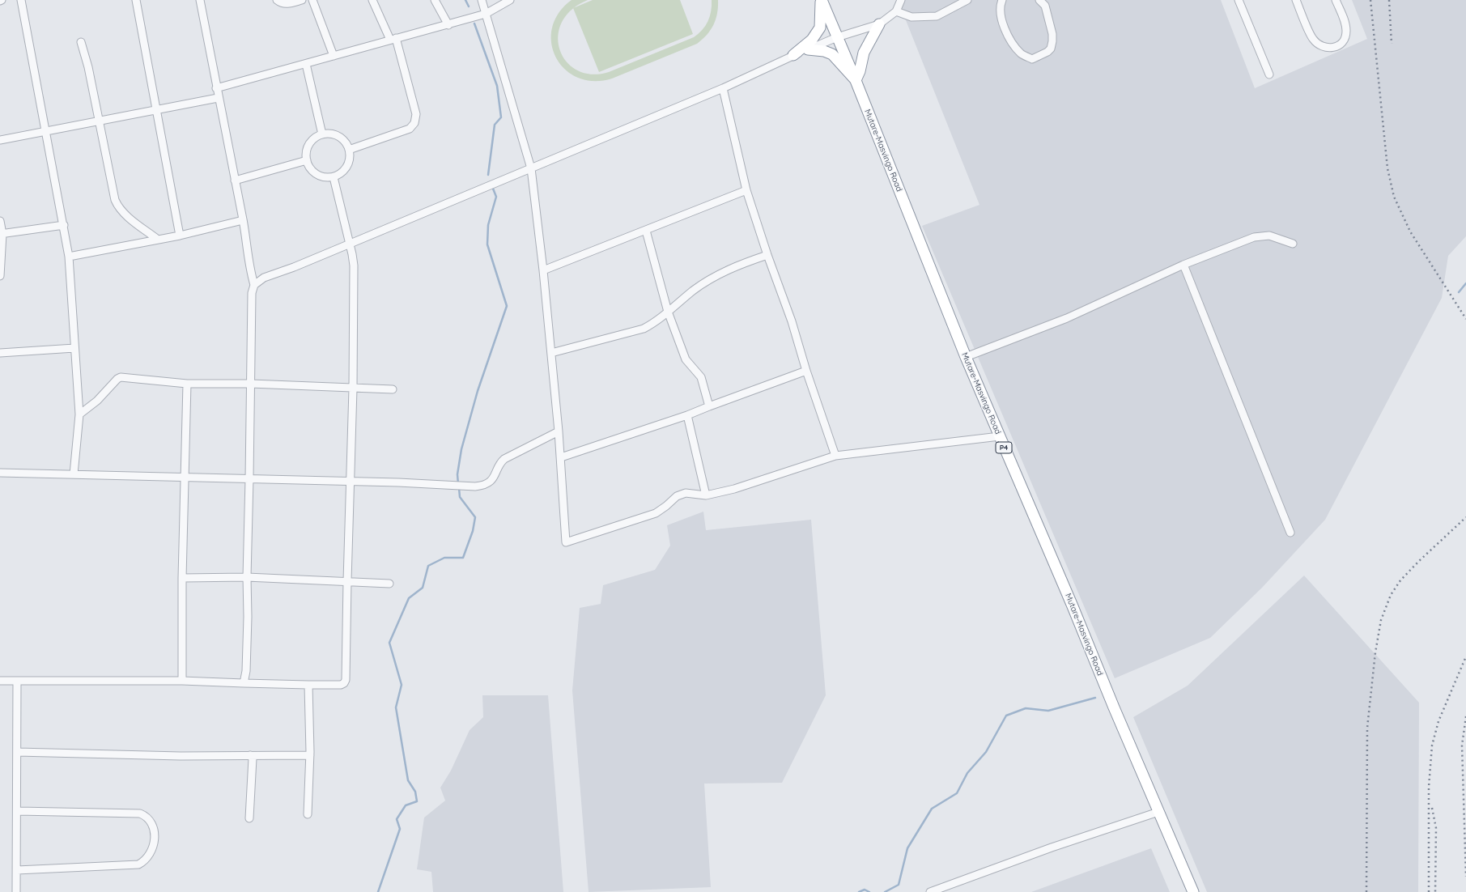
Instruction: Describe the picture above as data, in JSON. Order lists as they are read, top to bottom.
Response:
{
  "streets": {
    "highway": ["Mutare-Masvingo Road", "P4"]
  }
}
